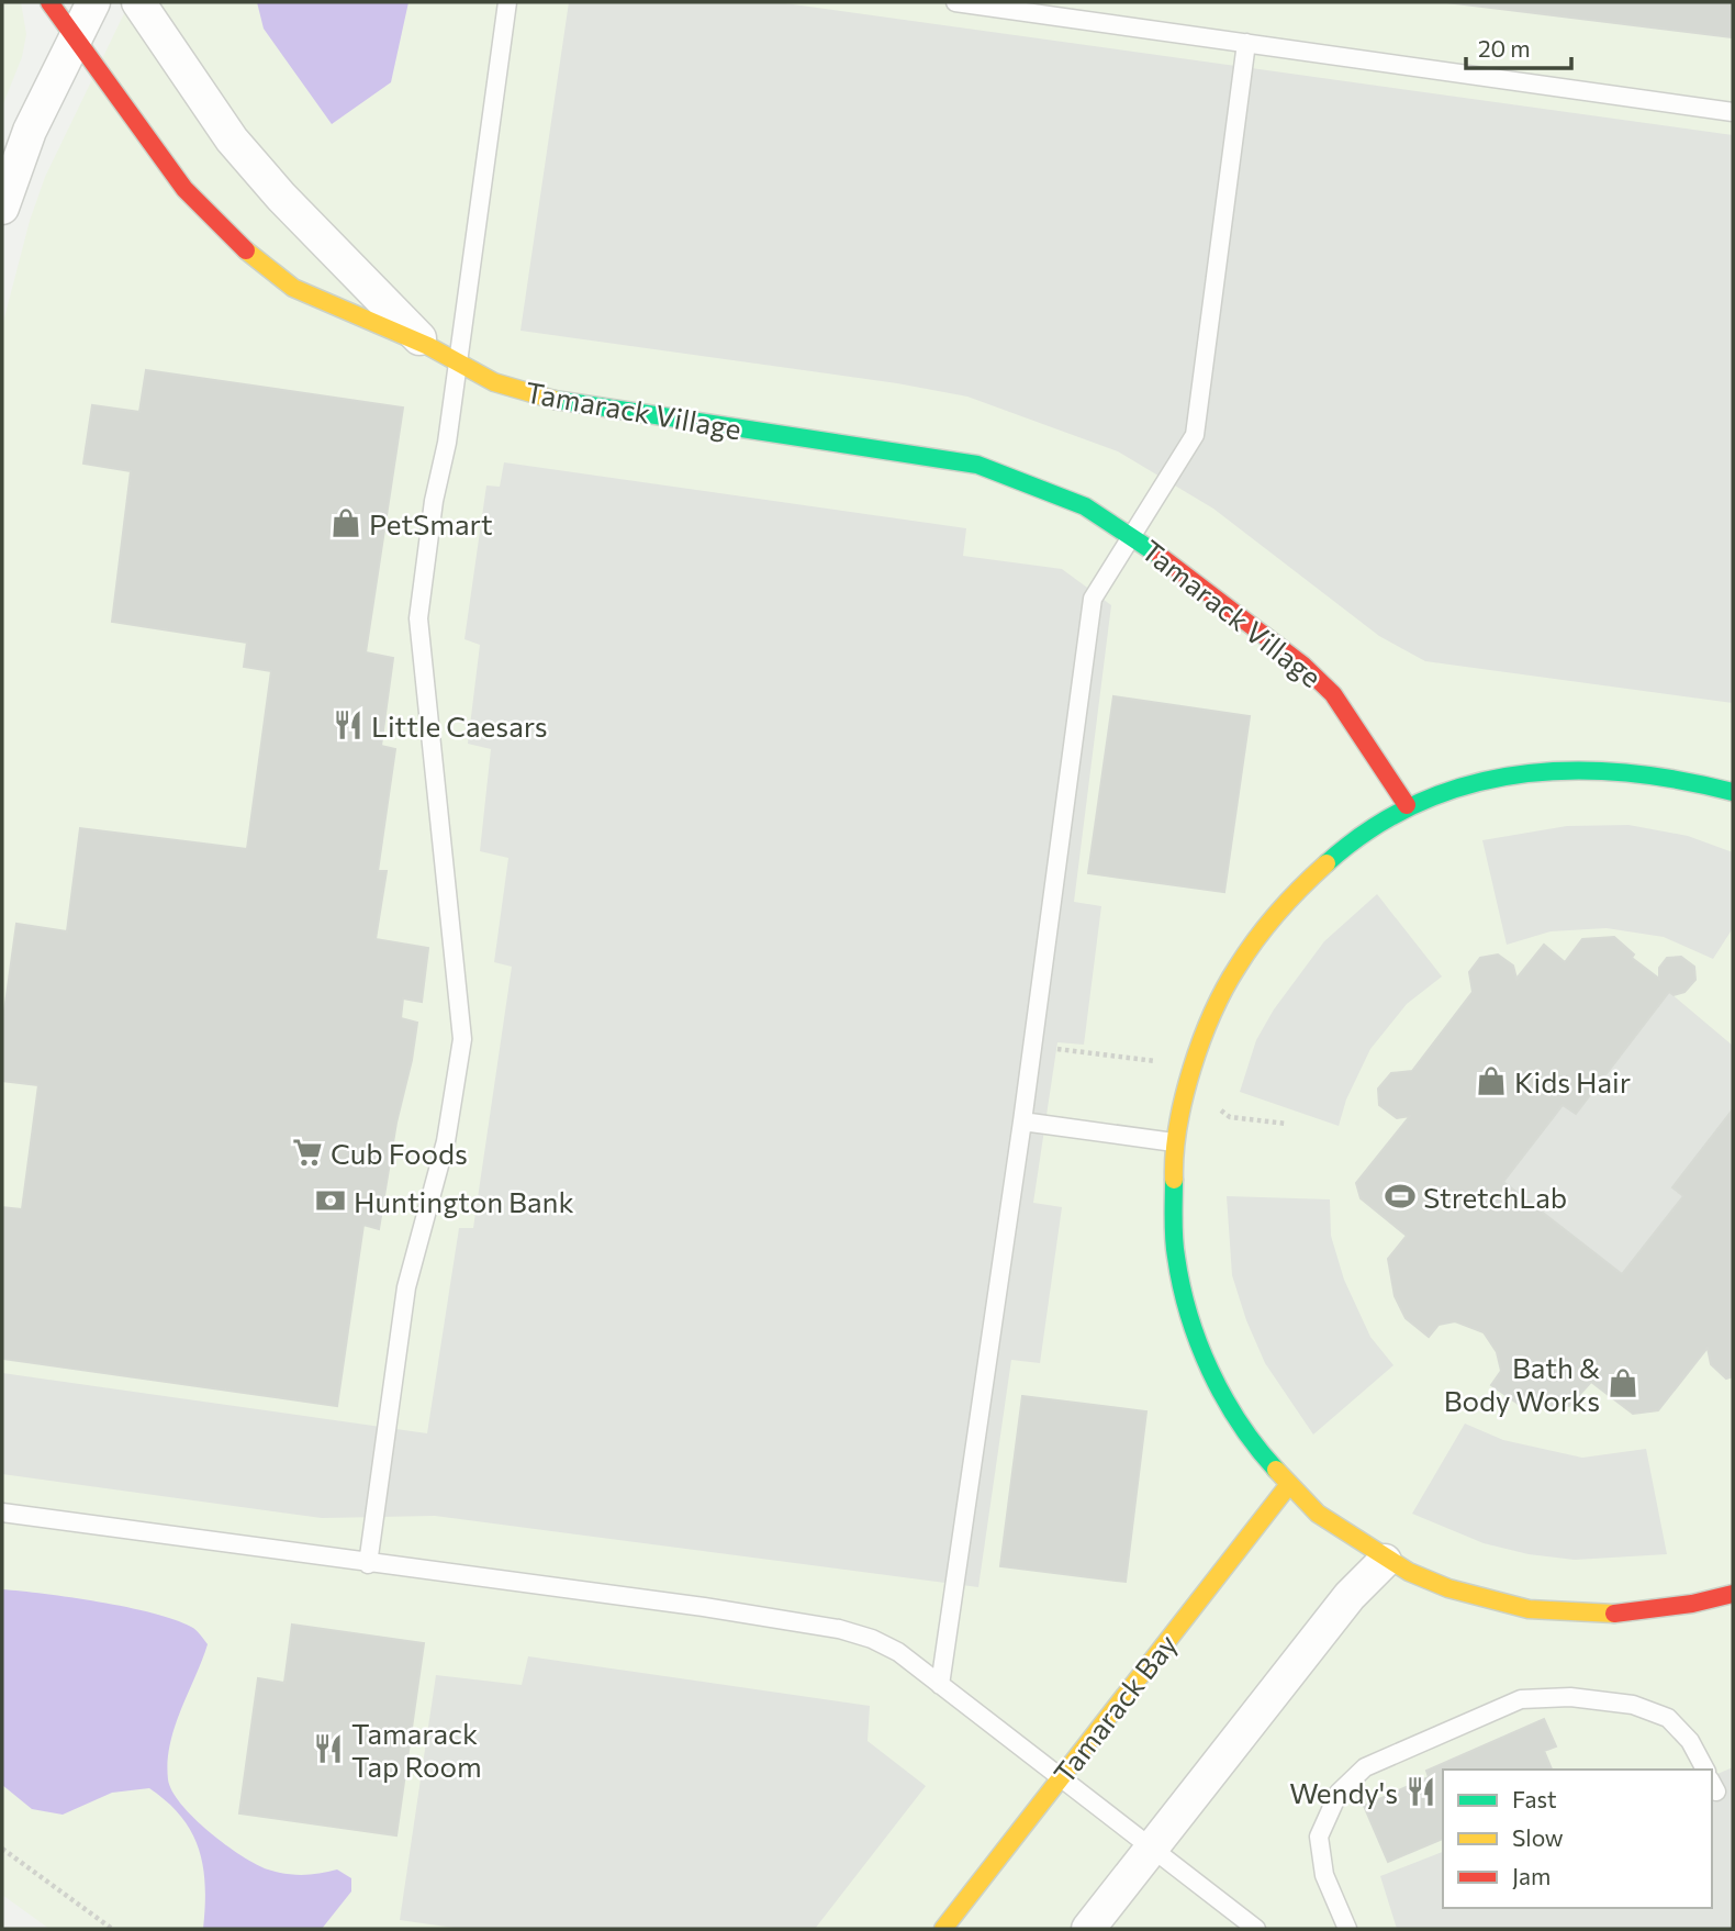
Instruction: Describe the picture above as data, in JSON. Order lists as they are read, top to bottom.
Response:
{
  "streets": {
    "street": ["Tamarack Village", "Tamarack Bay"]
  },
  "places": {
    "shop": ["PetSmart", "Kids Hair", "Bath & Body Works"],
    "restaurant": ["Little Caesars", "Tamarack Tap Room", "Wendy's"],
    "supermarket": ["Cub Foods"],
    "sports": ["StretchLab"],
    "bank": ["Huntington Bank"]
  },
  "legend": ["Fast", "Slow", "Jam"],
  "scale_bar": "20 m"
}
